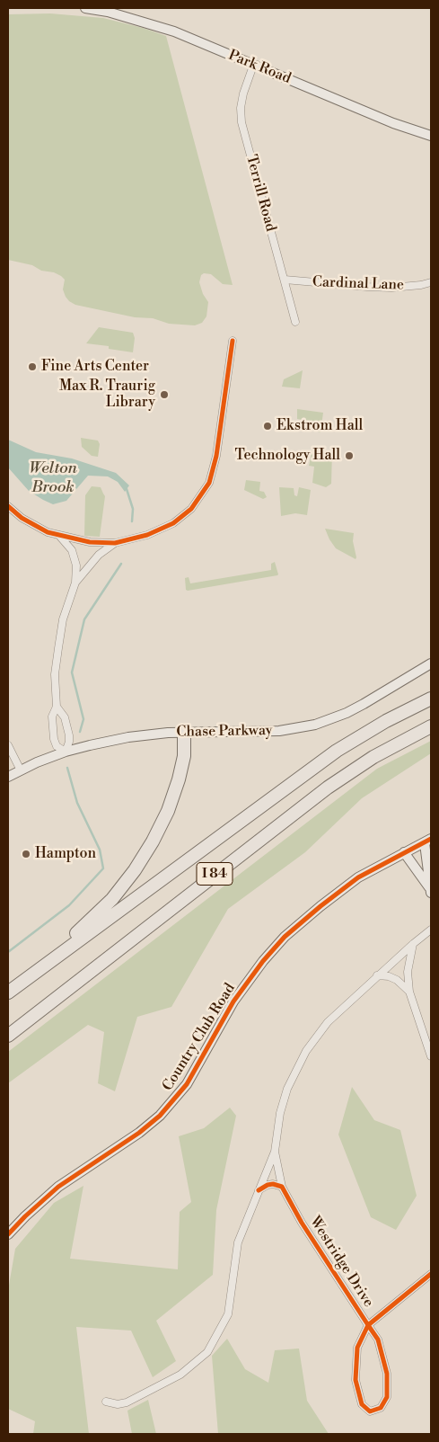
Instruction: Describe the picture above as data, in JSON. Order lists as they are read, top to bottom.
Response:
{
  "streets": {
    "highway": ["I 84"],
    "main road": ["Park Road", "Chase Parkway", "Country Club Road"],
    "street": ["Terrill Road", "Cardinal Lane", "Westridge Drive"]
  },
  "crossings": [
    ["Park Road", "Terrill Road"],
    ["Terrill Road", "Cardinal Lane"]
  ],
  "water": ["Welton Brook"],
  "places": [
    "Fine Arts Center",
    "Max R. Traurig Library",
    "Ekstrom Hall",
    "Technology Hall",
    "Hampton"
  ]
}
